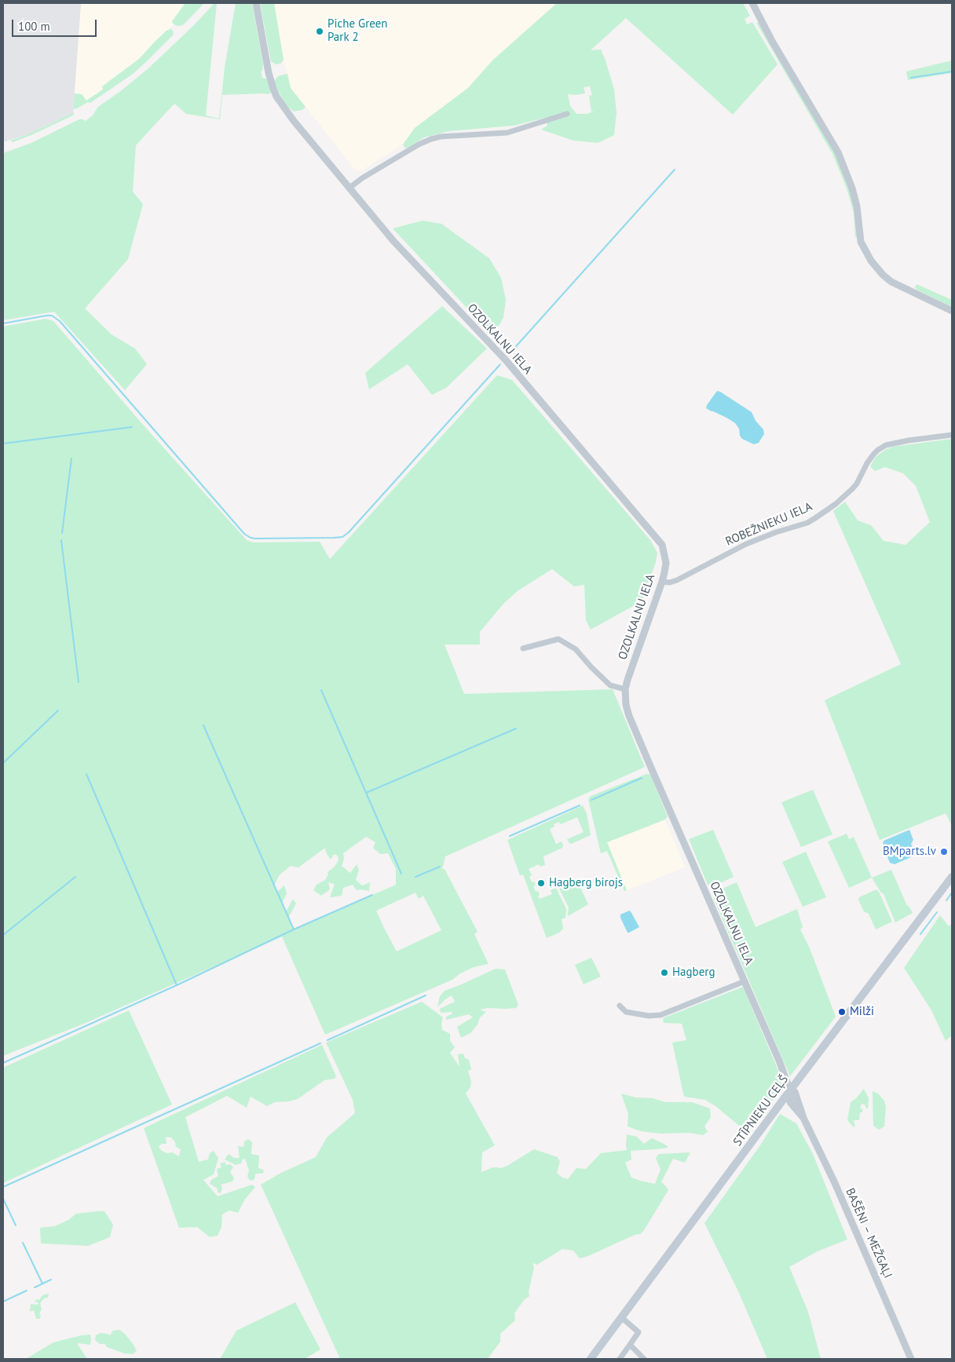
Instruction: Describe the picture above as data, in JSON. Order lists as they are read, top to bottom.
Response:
{
  "streets": {
    "main road": ["STĪPNIEKU CEĻŠ"],
    "street": ["OZOLKALNU IELA", "ROBEŽNIEKU IELA", "BAŠĒNI – MEŽGAĻI"]
  },
  "crossings": [
    ["OZOLKALNU IELA", "ROBEŽNIEKU IELA"],
    ["OZOLKALNU IELA", "STĪPNIEKU CEĻŠ"],
    ["OZOLKALNU IELA", "BAŠĒNI – MEŽGAĻI"],
    ["STĪPNIEKU CEĻŠ", "BAŠĒNI – MEŽGAĻI"]
  ],
  "places": [
    "Piche Green Park 2",
    "BMparts.lv",
    "Hagberg birojs",
    "Hagberg",
    "Milži"
  ],
  "scale_bar": "100 m"
}
